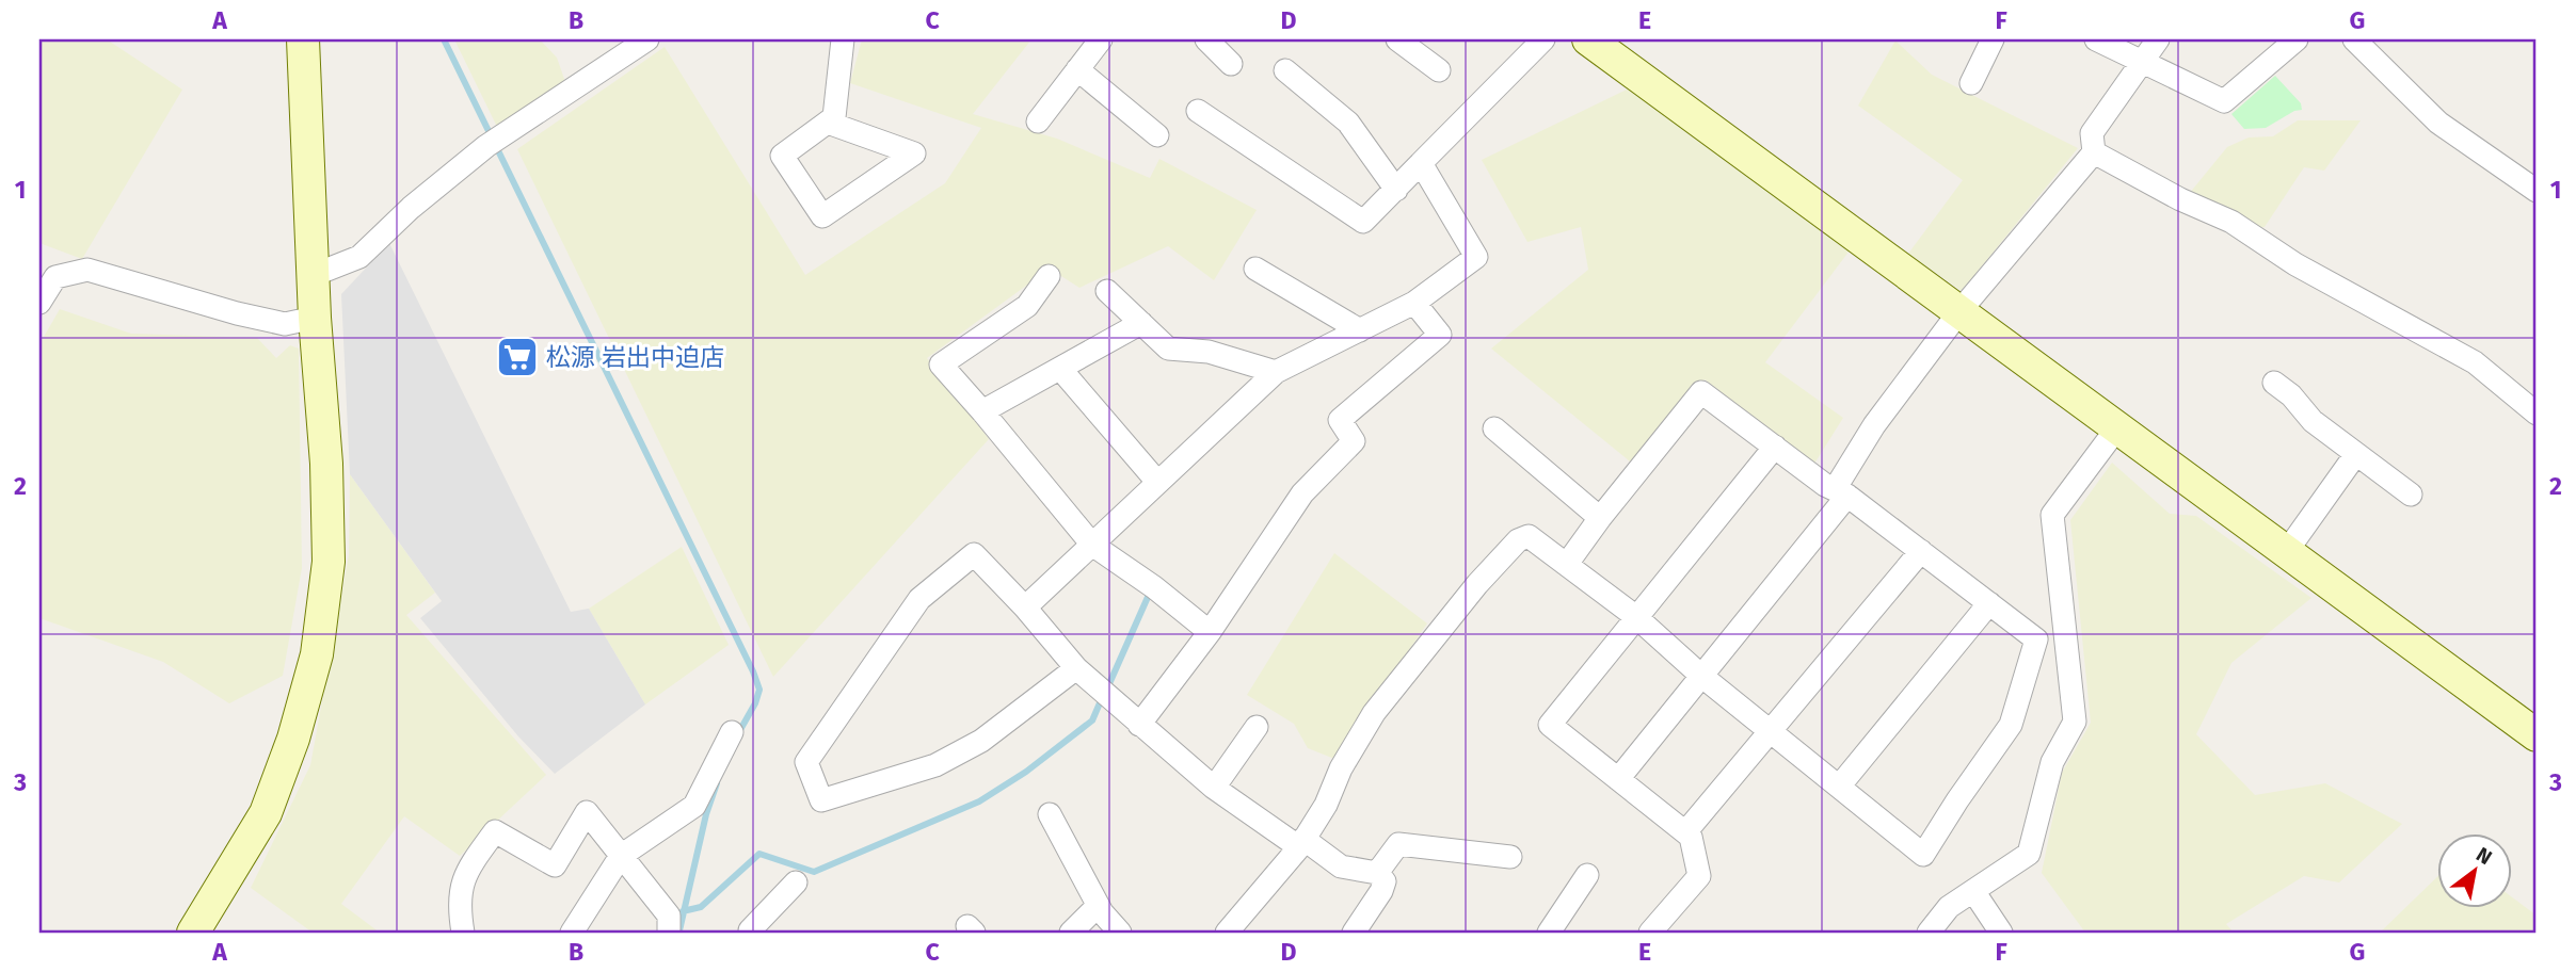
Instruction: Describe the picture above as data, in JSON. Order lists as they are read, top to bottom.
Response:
{
  "places": {
    "supermarket": ["松源 岩出中迫店"]
  },
  "north": "top right",
  "grid": {
    "columns": [
      "A",
      "B",
      "C",
      "D",
      "E",
      "F",
      "G"
    ],
    "rows": ["1", "2", "3"]
  }
}
